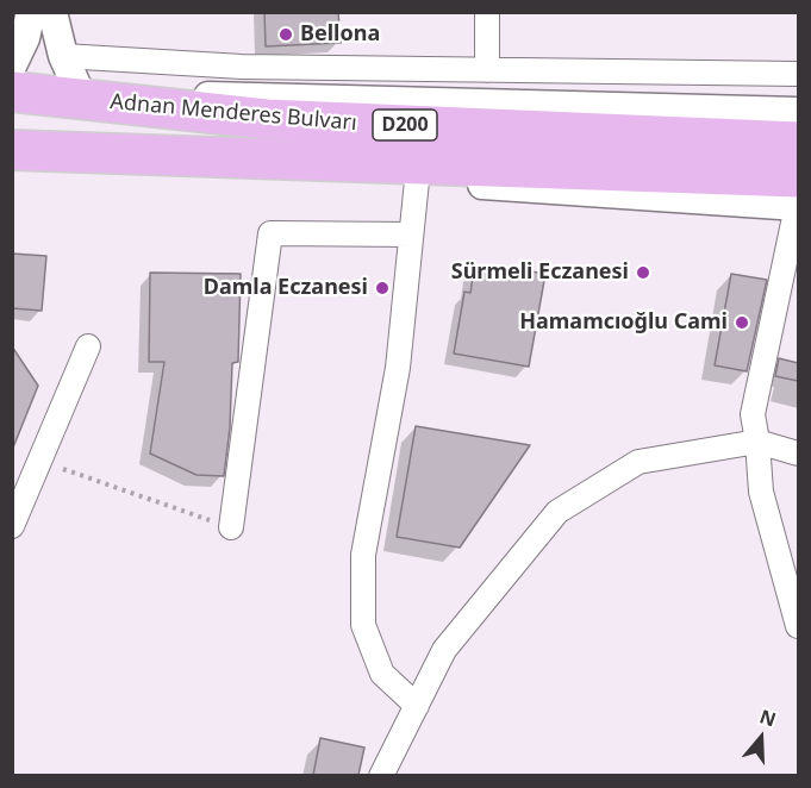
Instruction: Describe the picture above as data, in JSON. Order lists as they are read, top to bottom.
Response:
{
  "streets": {
    "highway": ["Adnan Menderes Bulvarı", "D200"]
  },
  "places": [
    "Bellona",
    "Sürmeli Eczanesi",
    "Damla Eczanesi",
    "Hamamcıoğlu Cami"
  ],
  "north": "top"
}
